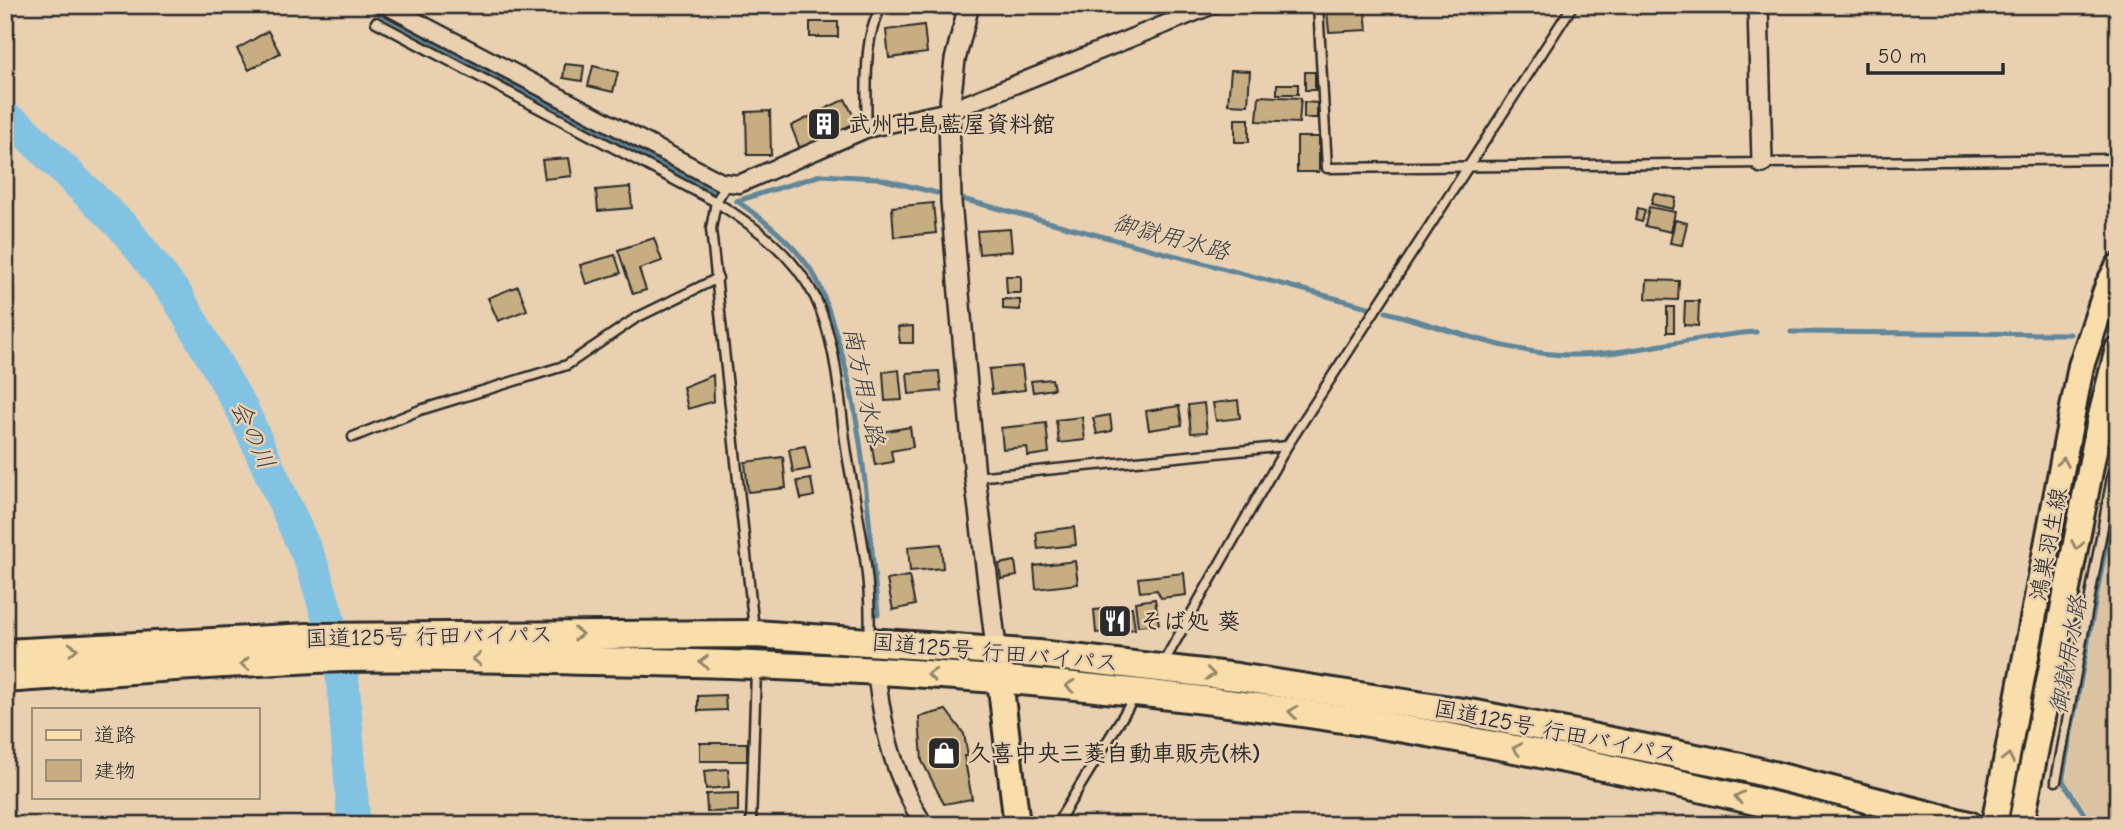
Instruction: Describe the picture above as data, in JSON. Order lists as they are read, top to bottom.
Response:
{
  "streets": {
    "highway": ["国道125号 行田バイパス"],
    "main road": ["鴻巣羽生線"]
  },
  "water": ["御獄用水路", "南方用水路", "会の川"],
  "places": {
    "building": ["武州中島藍屋資料館"],
    "restaurant": ["そば処 葵"],
    "shop": ["久喜中央三菱自動車販売(株)"]
  },
  "legend": ["道路", "建物"],
  "scale_bar": "50 m"
}
